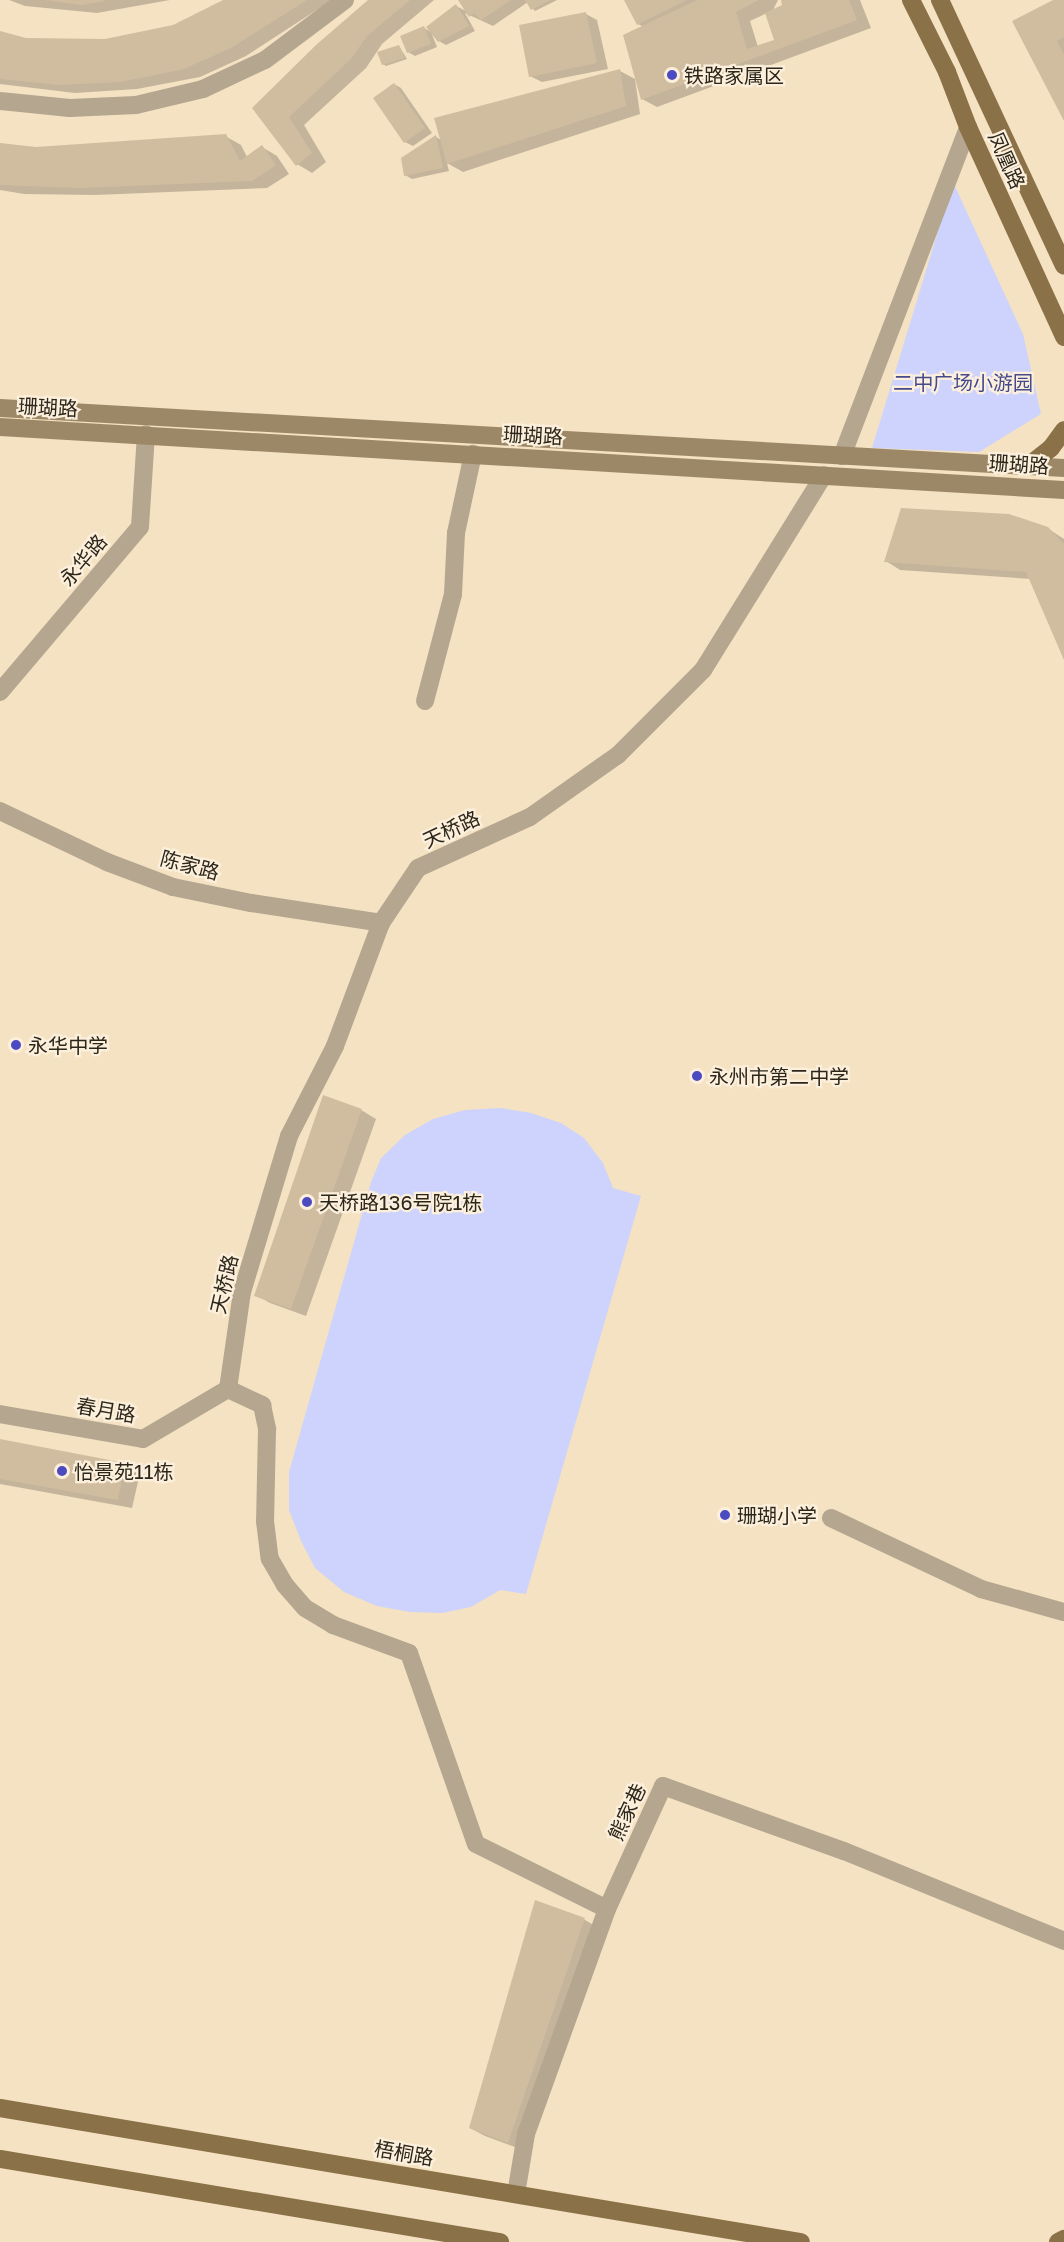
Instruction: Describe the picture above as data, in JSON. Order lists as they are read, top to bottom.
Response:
{
  "streets": {
    "main road": ["凤凰路", "珊瑚路", "梧桐路"],
    "street": [
      "永华路",
      "天桥路",
      "陈家路",
      "春月路",
      "熊家巷"
    ]
  },
  "crossings": [
    ["珊瑚路", "永华路"],
    ["珊瑚路", "天桥路"],
    ["天桥路", "陈家路"],
    ["天桥路", "春月路"],
    ["熊家巷", "梧桐路"]
  ],
  "parks": ["二中广场小游园"],
  "places": [
    "铁路家属区",
    "永华中学",
    "永州市第二中学",
    "天桥路136号院1栋",
    "怡景苑11栋",
    "珊瑚小学"
  ]
}
